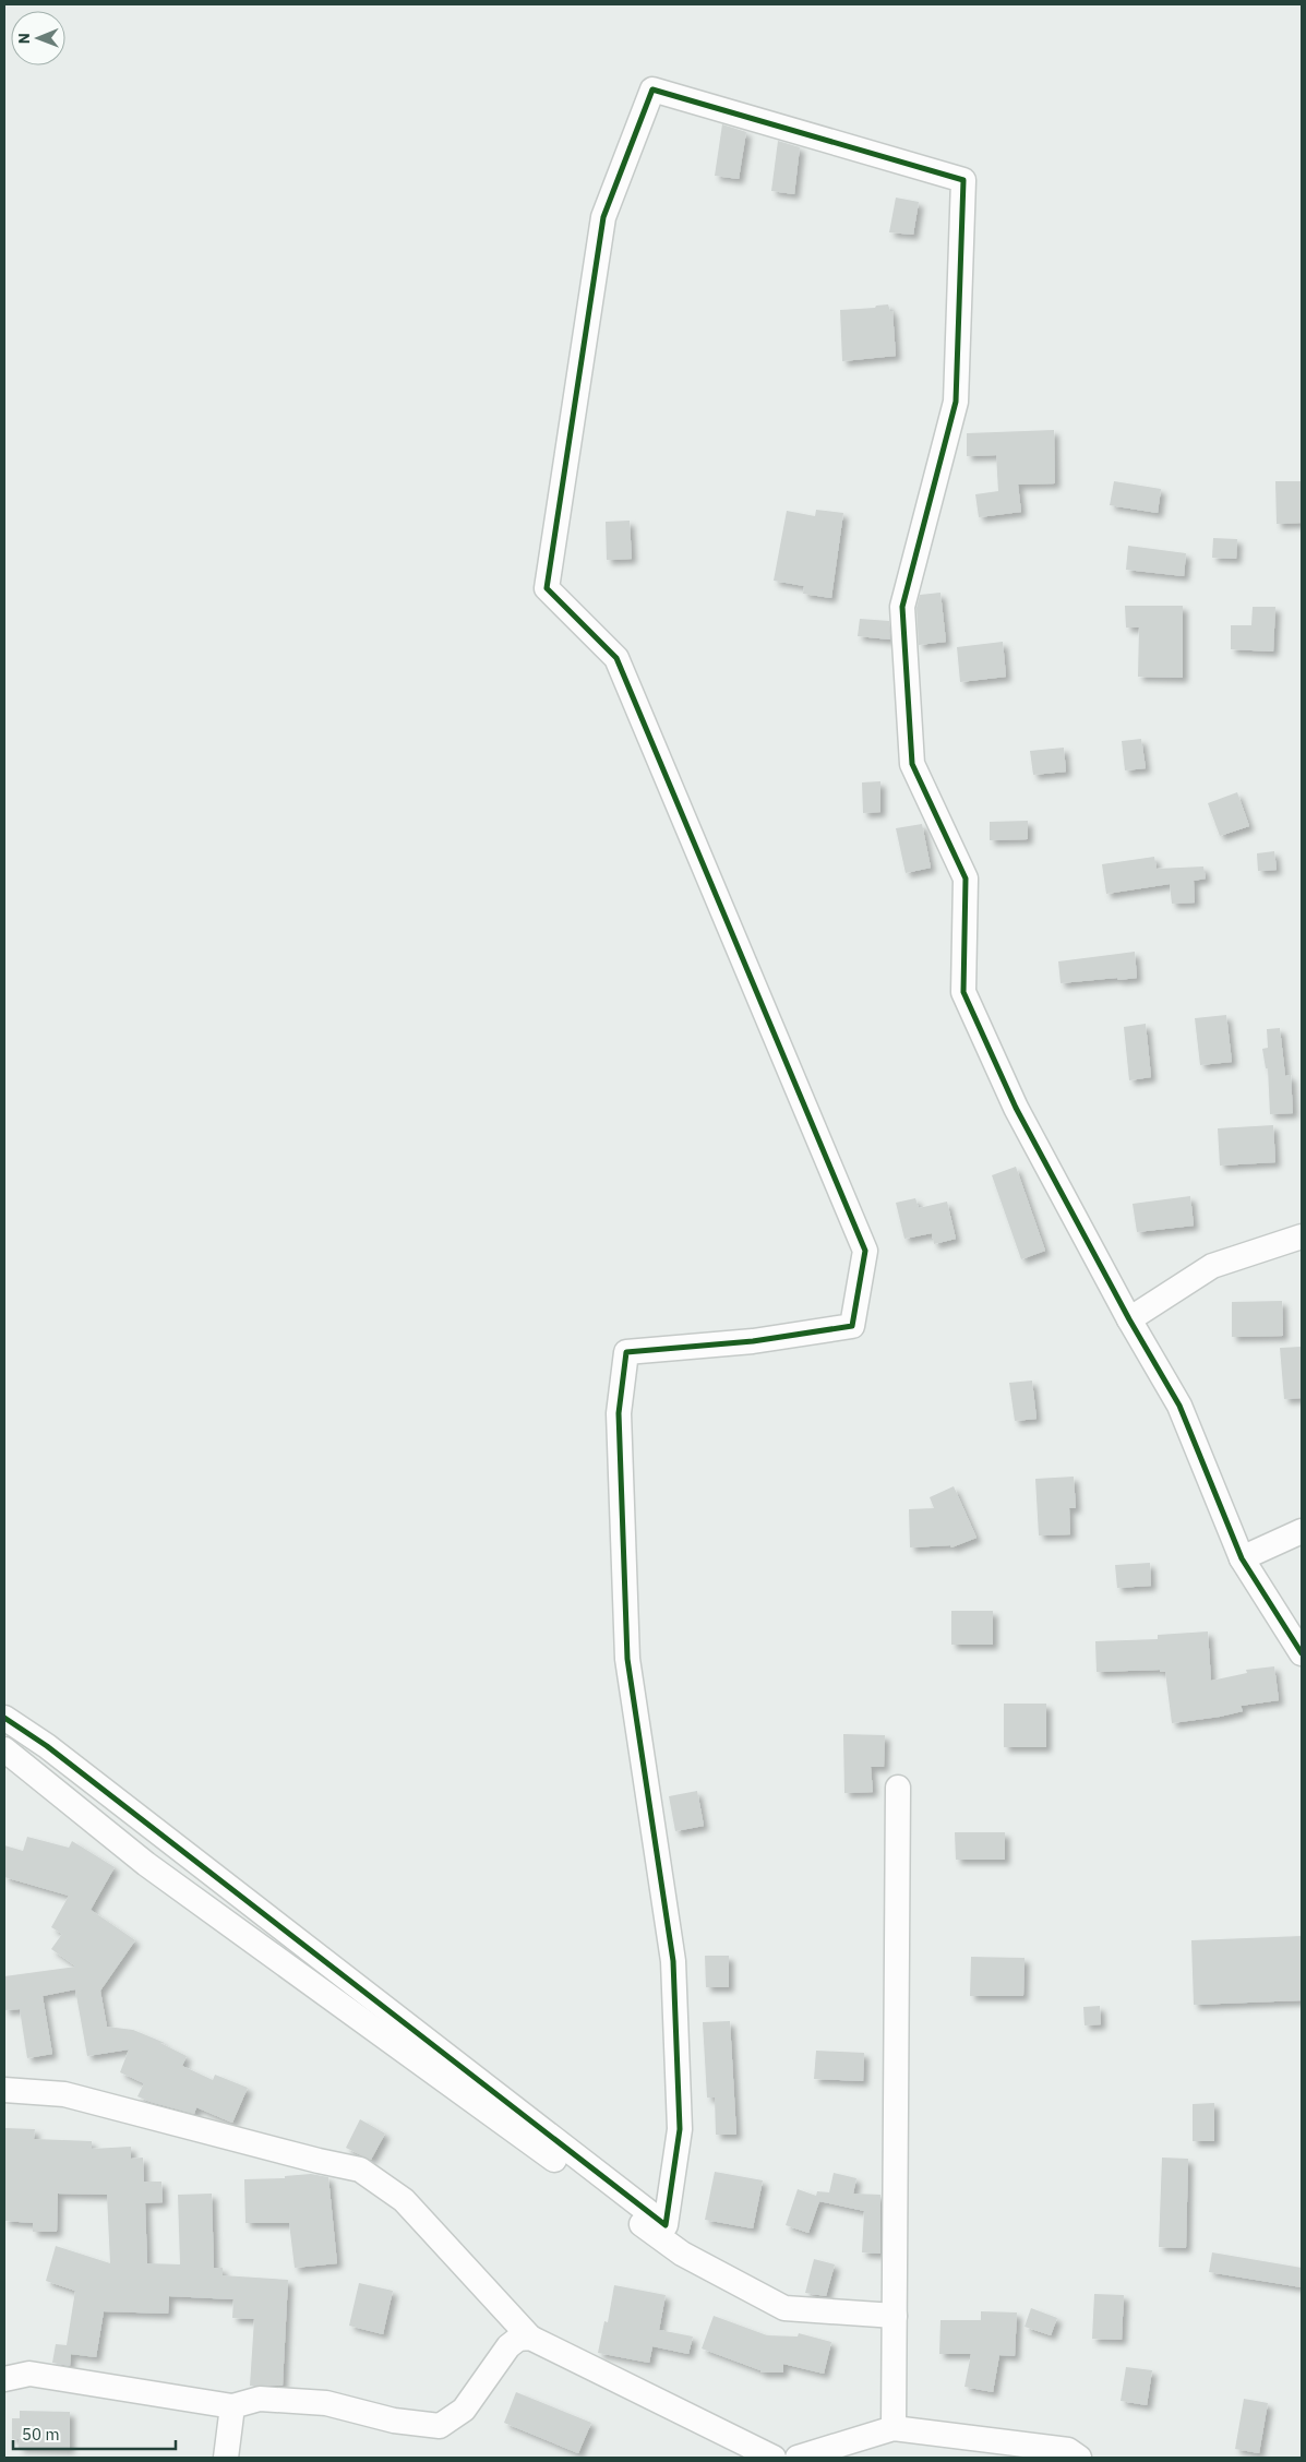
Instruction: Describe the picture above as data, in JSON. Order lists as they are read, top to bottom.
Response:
{
  "scale_bar": "50 m",
  "north": "left"
}
